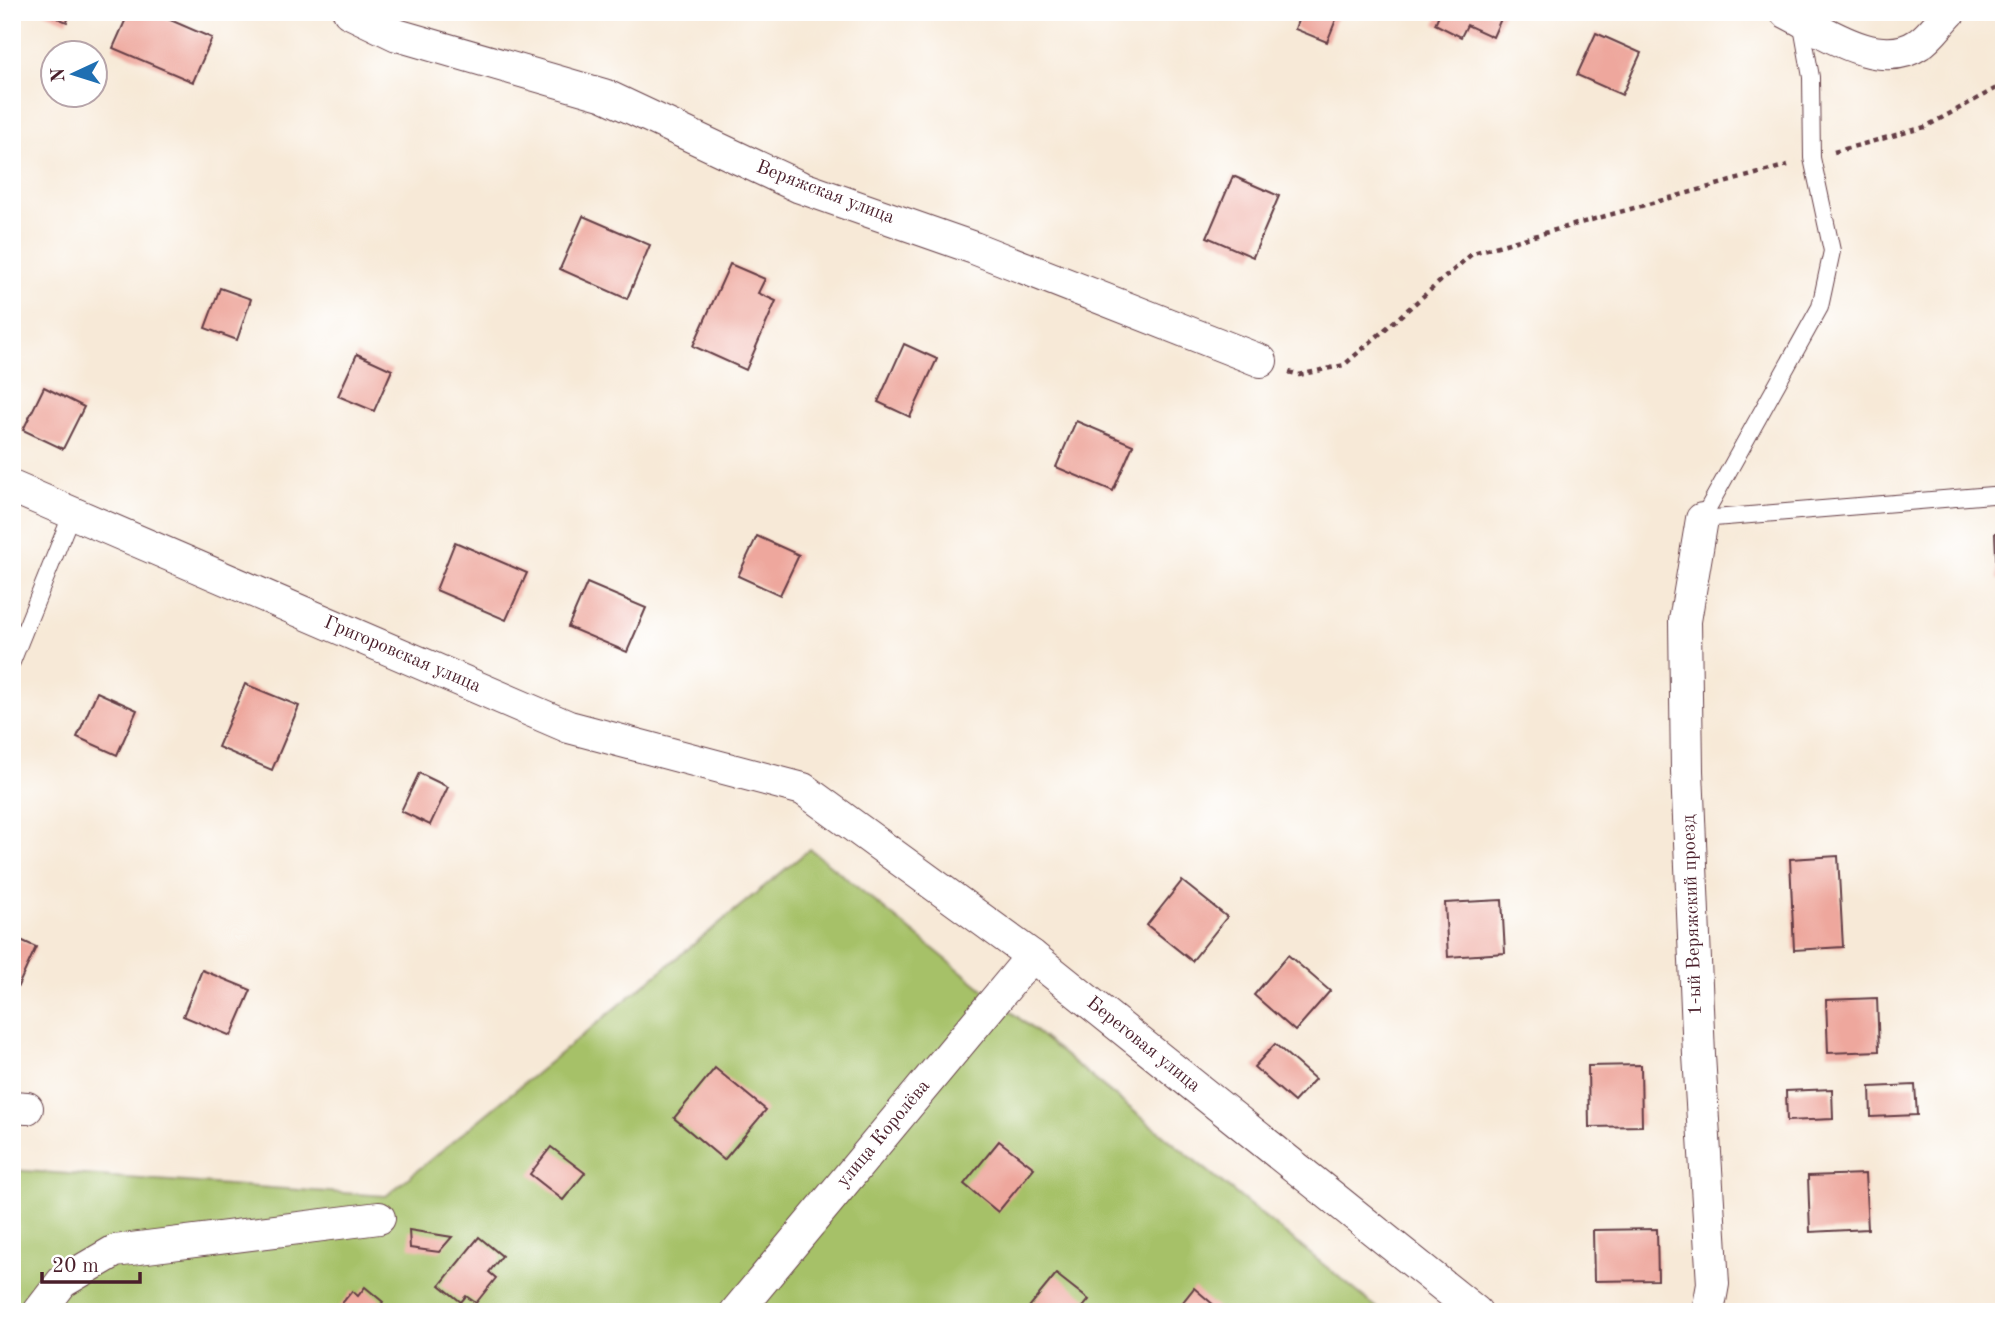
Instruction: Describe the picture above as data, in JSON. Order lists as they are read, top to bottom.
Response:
{
  "streets": {
    "street": [
      "Веряжская улица",
      "Григоровская улица",
      "1-ый Веряжский проезд",
      "Береговая улица",
      "улица Королёва"
    ]
  },
  "crossings": [
    ["Григоровская улица", "Береговая улица"],
    ["Береговая улица", "улица Королёва"]
  ],
  "scale_bar": "20 m",
  "north": "left"
}
